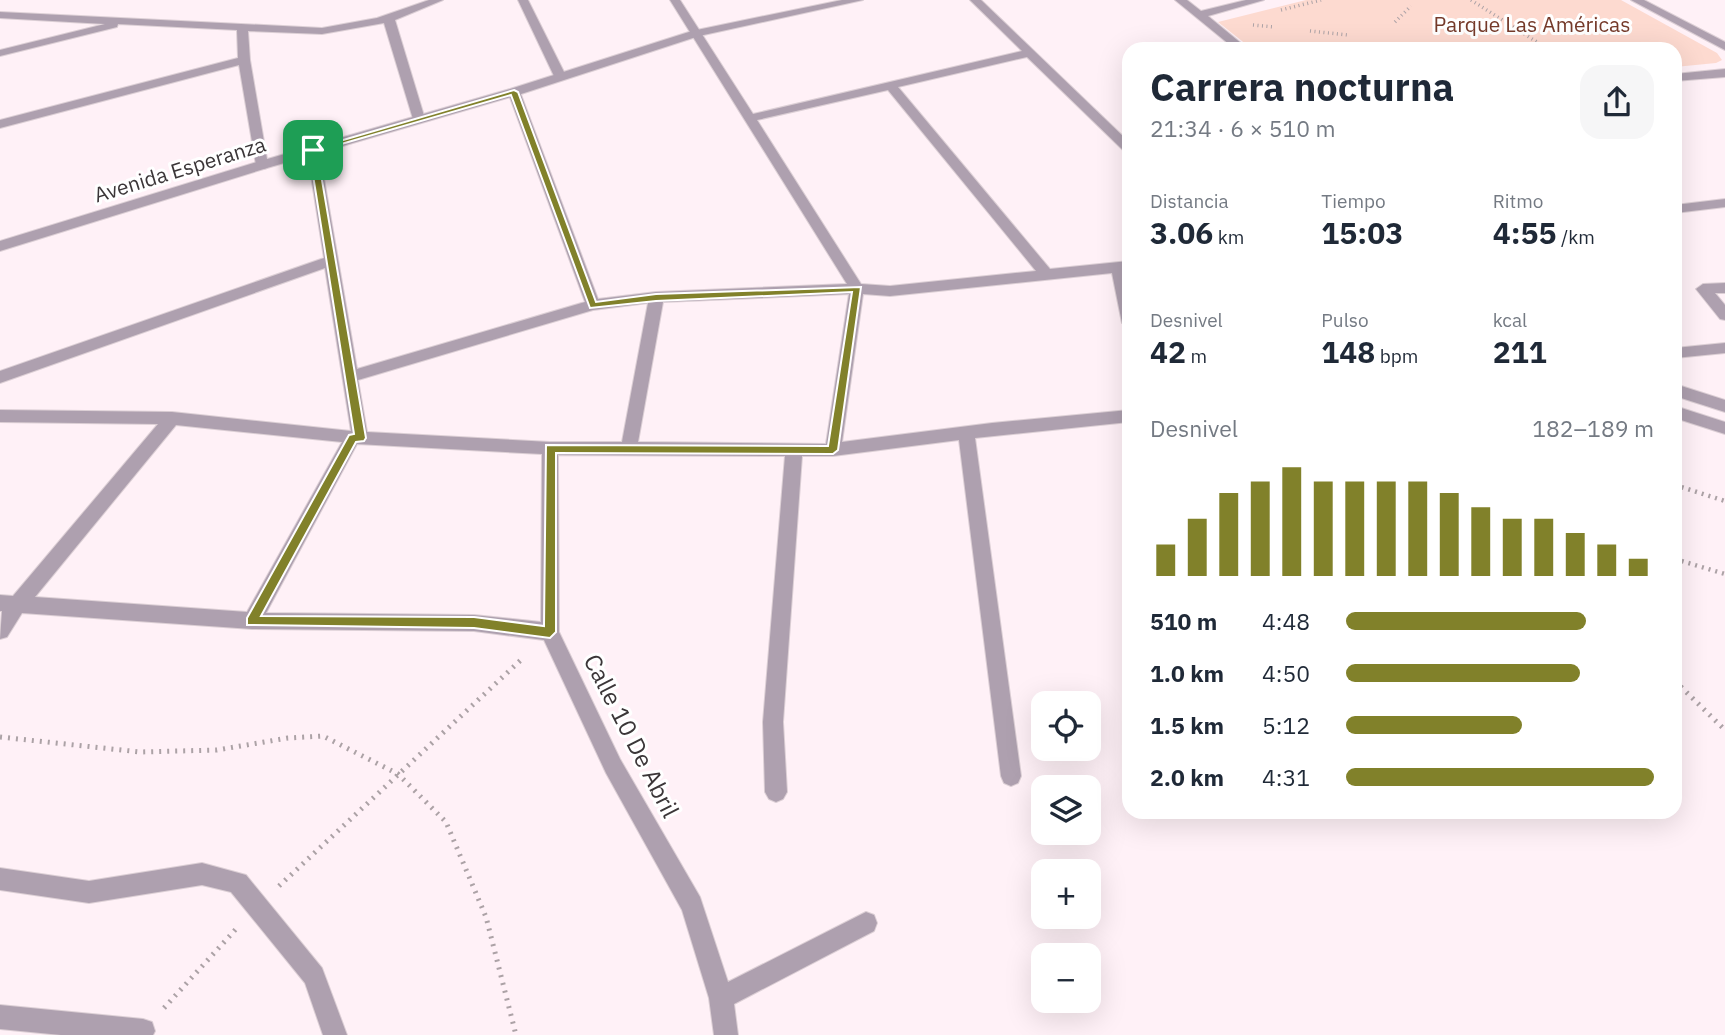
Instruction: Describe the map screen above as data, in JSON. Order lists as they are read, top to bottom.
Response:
{
  "streets": {
    "street": ["Avenida Esperanza", "Calle 10 De Abril"]
  },
  "parks": ["Parque Las Américas"],
  "page": {
    "heading": ["Carrera nocturna", "21:34 · 6 × 510 m"],
    "stats": [
      ["Distancia", "3.06 km"],
      ["Tiempo", "15:03"],
      ["Ritmo", "4:55 /km"],
      ["Desnivel", "42 m"],
      ["Pulso", "148 bpm"],
      ["kcal", "211"]
    ],
    "chart": ["Desnivel", "182–189 m"],
    "list": [
      {
        "name": "510 m",
        "note": "4:48"
      },
      {
        "name": "1.0 km",
        "note": "4:50"
      },
      {
        "name": "1.5 km",
        "note": "5:12"
      },
      {
        "name": "2.0 km",
        "note": "4:31"
      }
    ],
    "map_buttons": ["+", "−"]
  }
}
